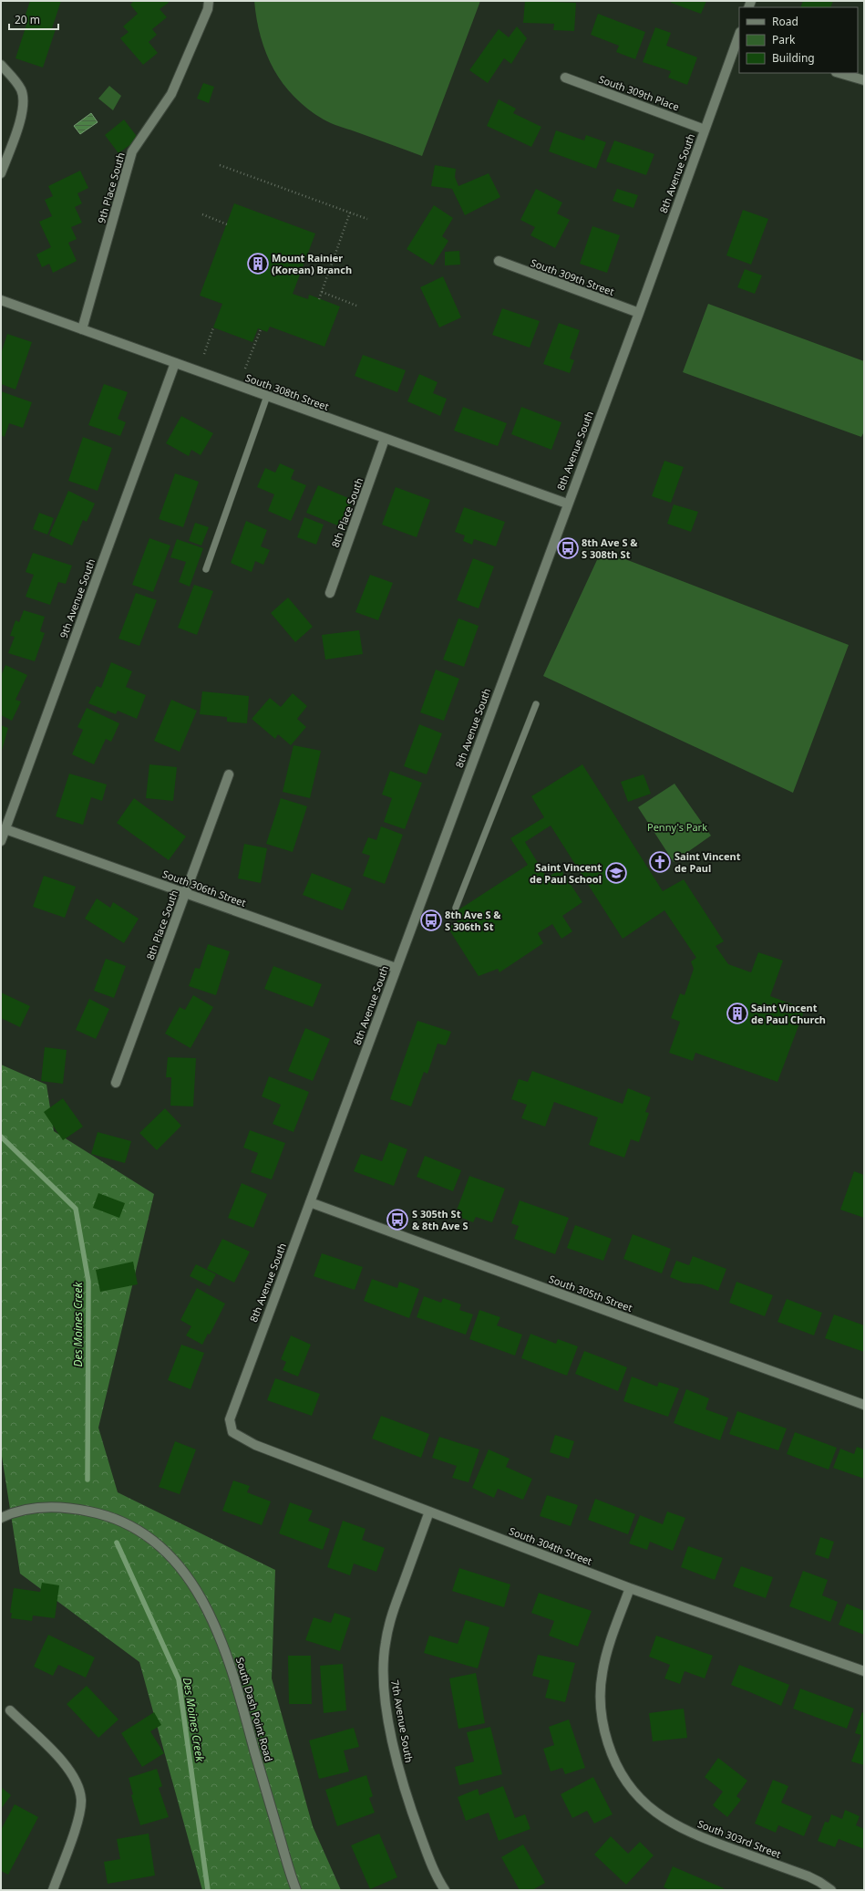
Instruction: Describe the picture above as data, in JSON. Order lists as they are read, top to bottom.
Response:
{
  "streets": {
    "street": [
      "South 309th Place",
      "8th Avenue South",
      "9th Place South",
      "South 309th Street",
      "South 308th Street",
      "8th Place South",
      "9th Avenue South",
      "South 306th Street",
      "South 305th Street",
      "South 304th Street",
      "South Dash Point Road",
      "7th Avenue South",
      "South 303rd Street"
    ]
  },
  "crossings": [
    ["South 309th Place", "8th Avenue South"],
    ["8th Avenue South", "South 309th Street"],
    ["8th Avenue South", "South 308th Street"],
    ["8th Avenue South", "South 306th Street"],
    ["8th Avenue South", "South 305th Street"],
    ["8th Avenue South", "South 304th Street"],
    ["9th Place South", "South 308th Street"],
    ["South 308th Street", "8th Place South"],
    ["South 308th Street", "9th Avenue South"],
    ["8th Place South", "South 306th Street"],
    ["9th Avenue South", "South 306th Street"],
    ["South 304th Street", "7th Avenue South"],
    ["South 304th Street", "South 303rd Street"]
  ],
  "water": ["Des Moines Creek"],
  "parks": ["Penny's Park"],
  "places": {
    "building": ["Mount Rainier (Korean) Branch", "Saint Vincent de Paul Church"],
    "bus stop": ["8th Ave S & S 308th St", "8th Ave S & S 306th St", "S 305th St & 8th Ave S"],
    "church": ["Saint Vincent de Paul"],
    "school or university": ["Saint Vincent de Paul School"]
  },
  "legend": ["Road", "Park", "Building"],
  "scale_bar": "20 m"
}
